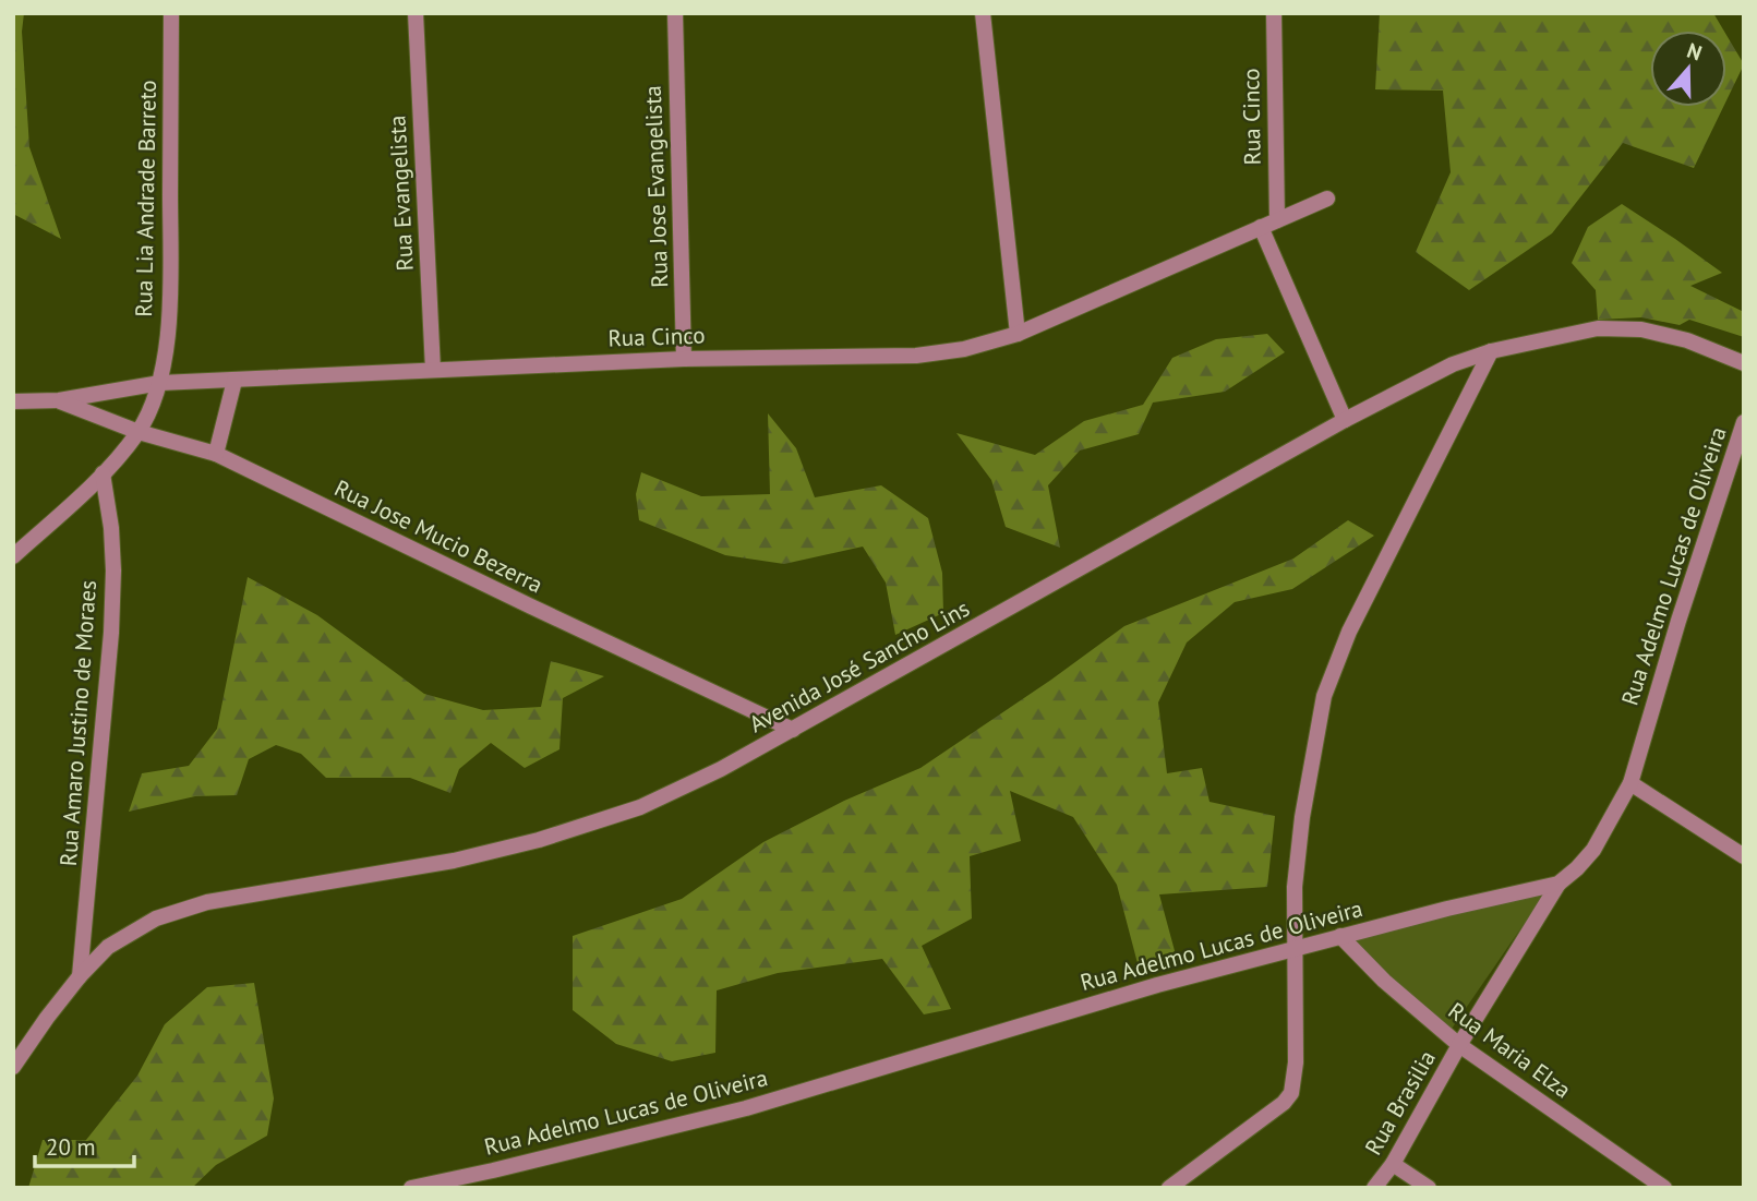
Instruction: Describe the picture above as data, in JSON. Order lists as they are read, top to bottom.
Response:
{
  "streets": {
    "street": [
      "Rua Cinco",
      "Rua Jose Evangelista",
      "Rua Evangelista",
      "Rua Lia Andrade Barreto",
      "Rua Jose Mucio Bezerra",
      "Rua Adelmo Lucas de Oliveira",
      "Avenida José Sancho Lins",
      "Rua Amaro Justino de Moraes",
      "Rua Maria Elza",
      "Rua Brasilia"
    ]
  },
  "crossings": [
    ["Rua Cinco", "Rua Jose Evangelista"],
    ["Rua Cinco", "Rua Evangelista"],
    ["Rua Cinco", "Rua Lia Andrade Barreto"],
    ["Rua Cinco", "Rua Jose Mucio Bezerra"],
    ["Rua Lia Andrade Barreto", "Rua Jose Mucio Bezerra"],
    ["Rua Lia Andrade Barreto", "Rua Amaro Justino de Moraes"],
    ["Rua Jose Mucio Bezerra", "Avenida José Sancho Lins"],
    ["Rua Adelmo Lucas de Oliveira", "Rua Maria Elza"],
    ["Rua Adelmo Lucas de Oliveira", "Rua Brasilia"],
    ["Avenida José Sancho Lins", "Rua Amaro Justino de Moraes"],
    ["Rua Maria Elza", "Rua Brasilia"]
  ],
  "scale_bar": "20 m",
  "north": "top"
}
